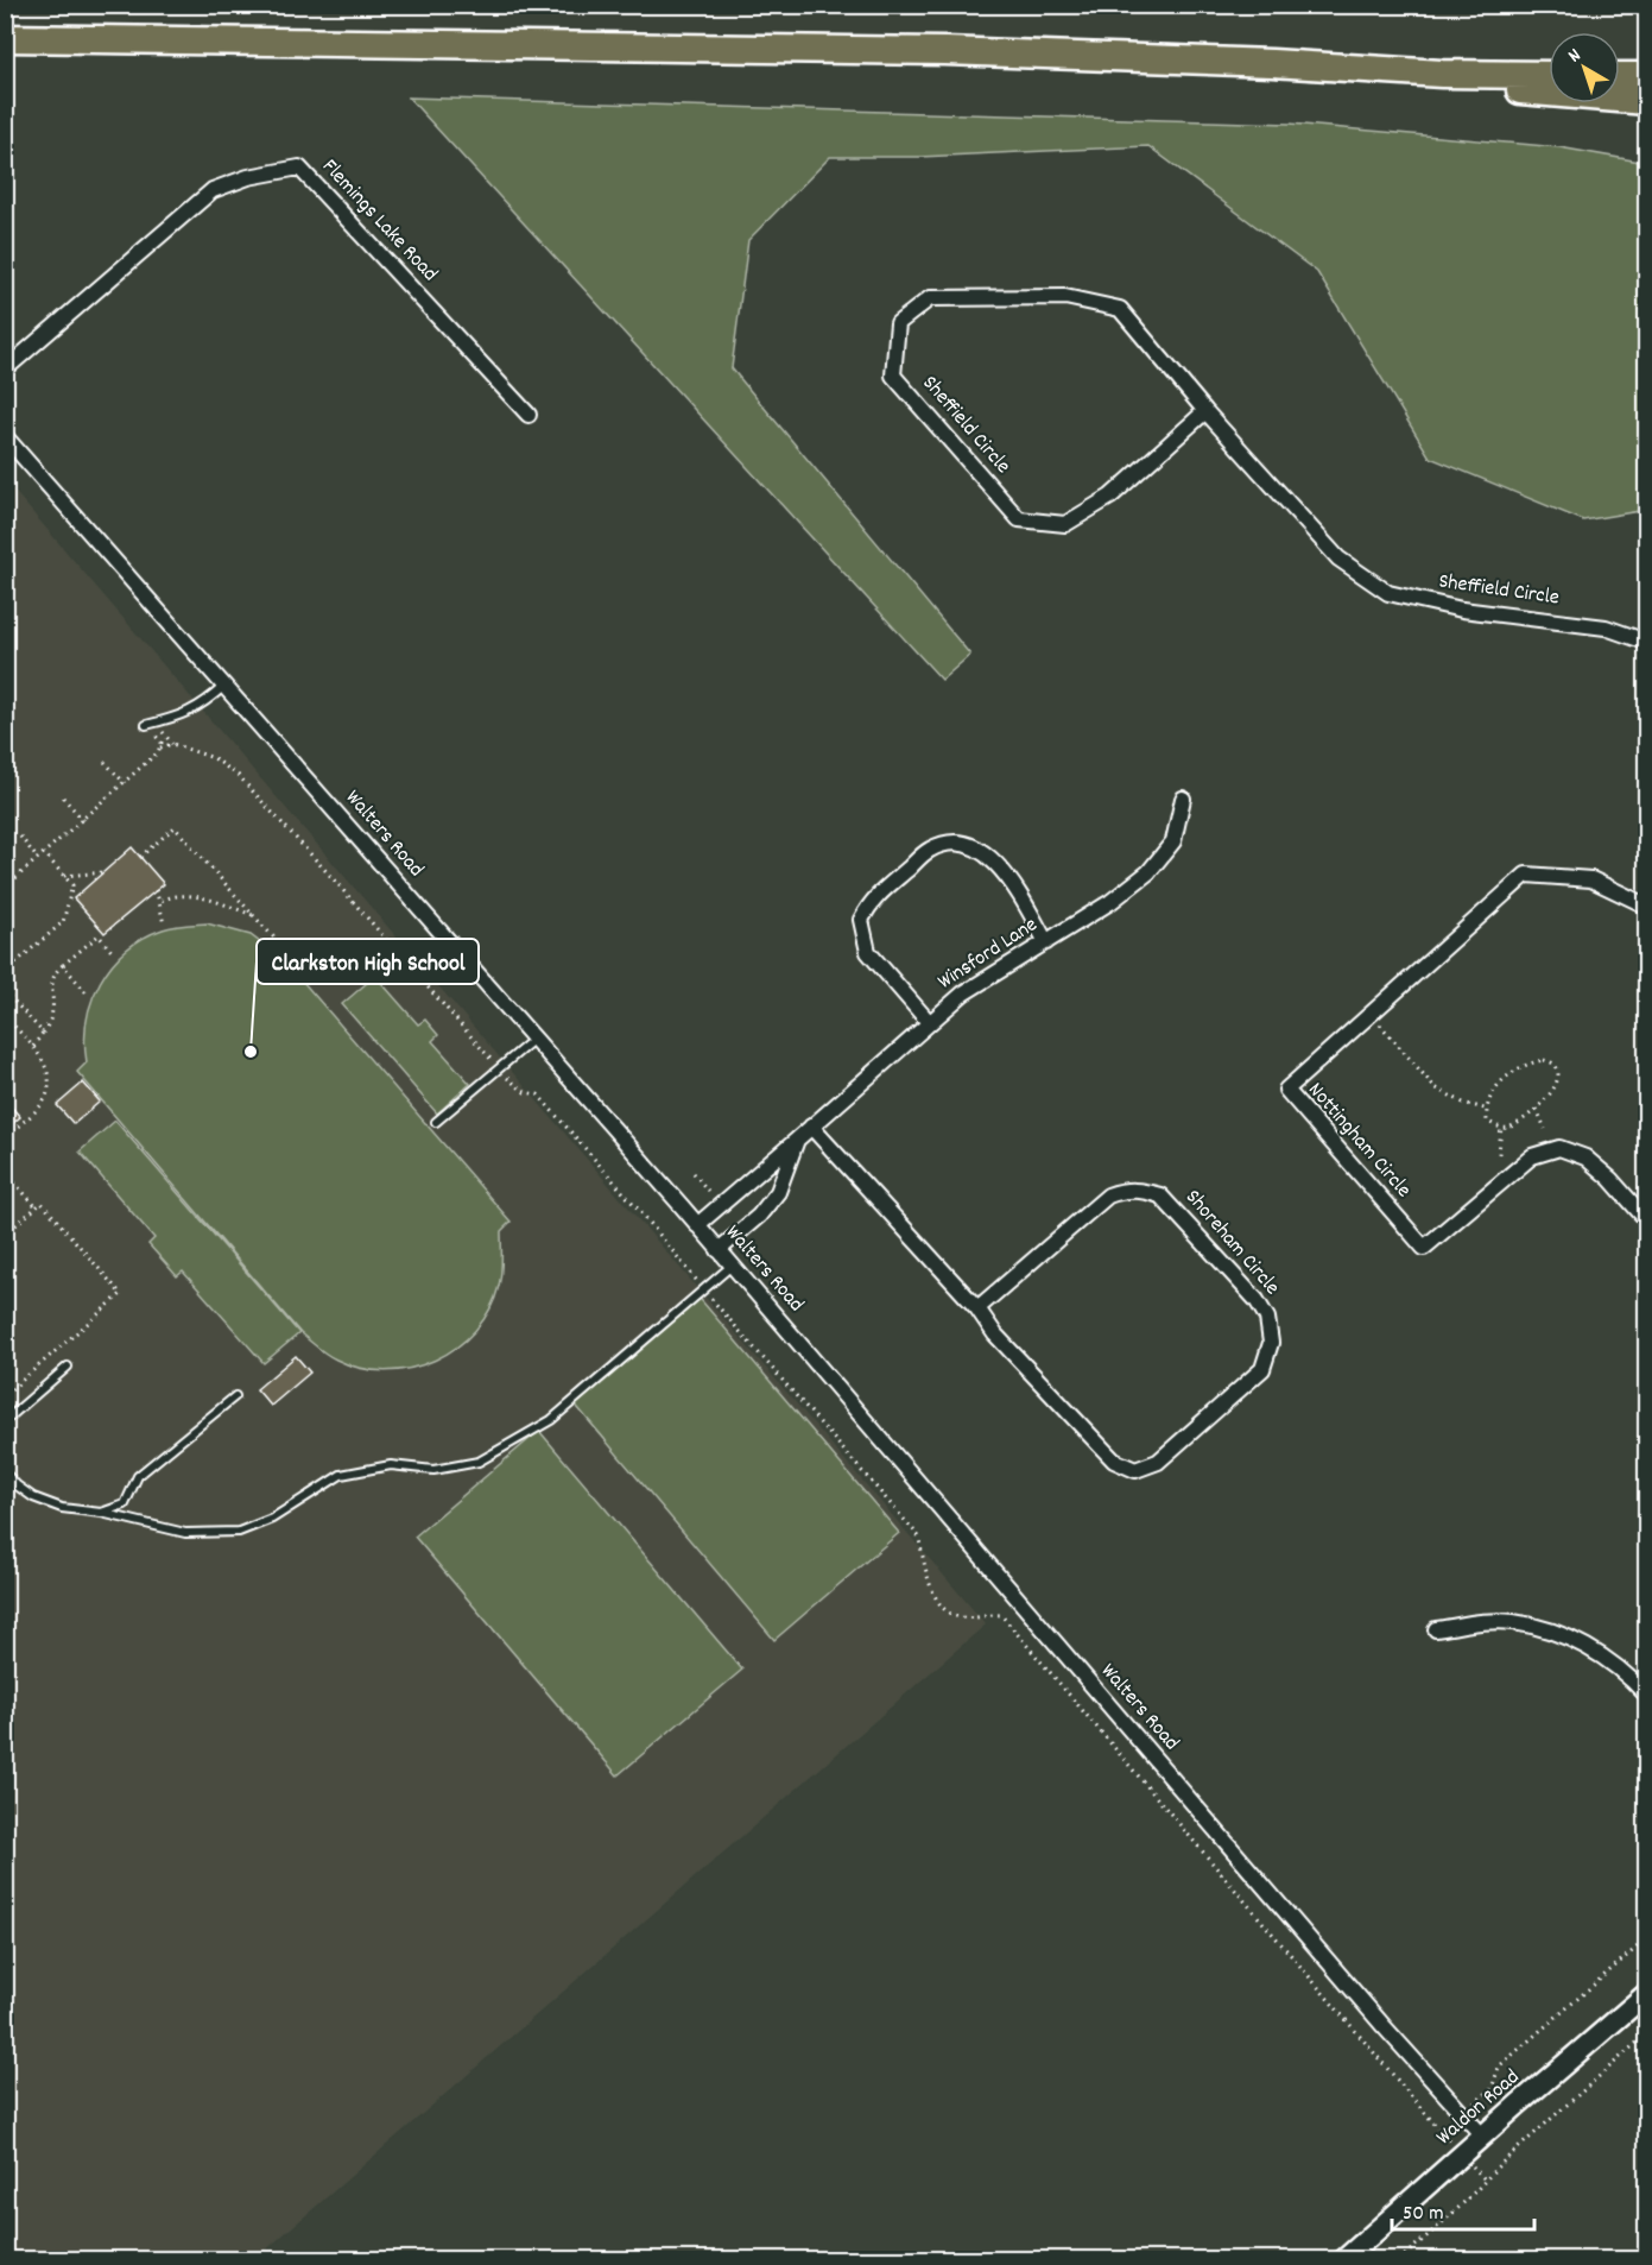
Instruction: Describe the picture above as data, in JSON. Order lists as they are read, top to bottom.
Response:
{
  "streets": {
    "street": [
      "Flemings Lake Road",
      "Sheffield Circle",
      "Walters Road",
      "Winsford Lane",
      "Nottingham Circle",
      "Shoreham Circle",
      "Waldon Road"
    ]
  },
  "crossings": [
    ["Walters Road", "Winsford Lane"],
    ["Walters Road", "Waldon Road"],
    ["Winsford Lane", "Shoreham Circle"]
  ],
  "places": ["Clarkston High School"],
  "scale_bar": "50 m",
  "north": "top left"
}
